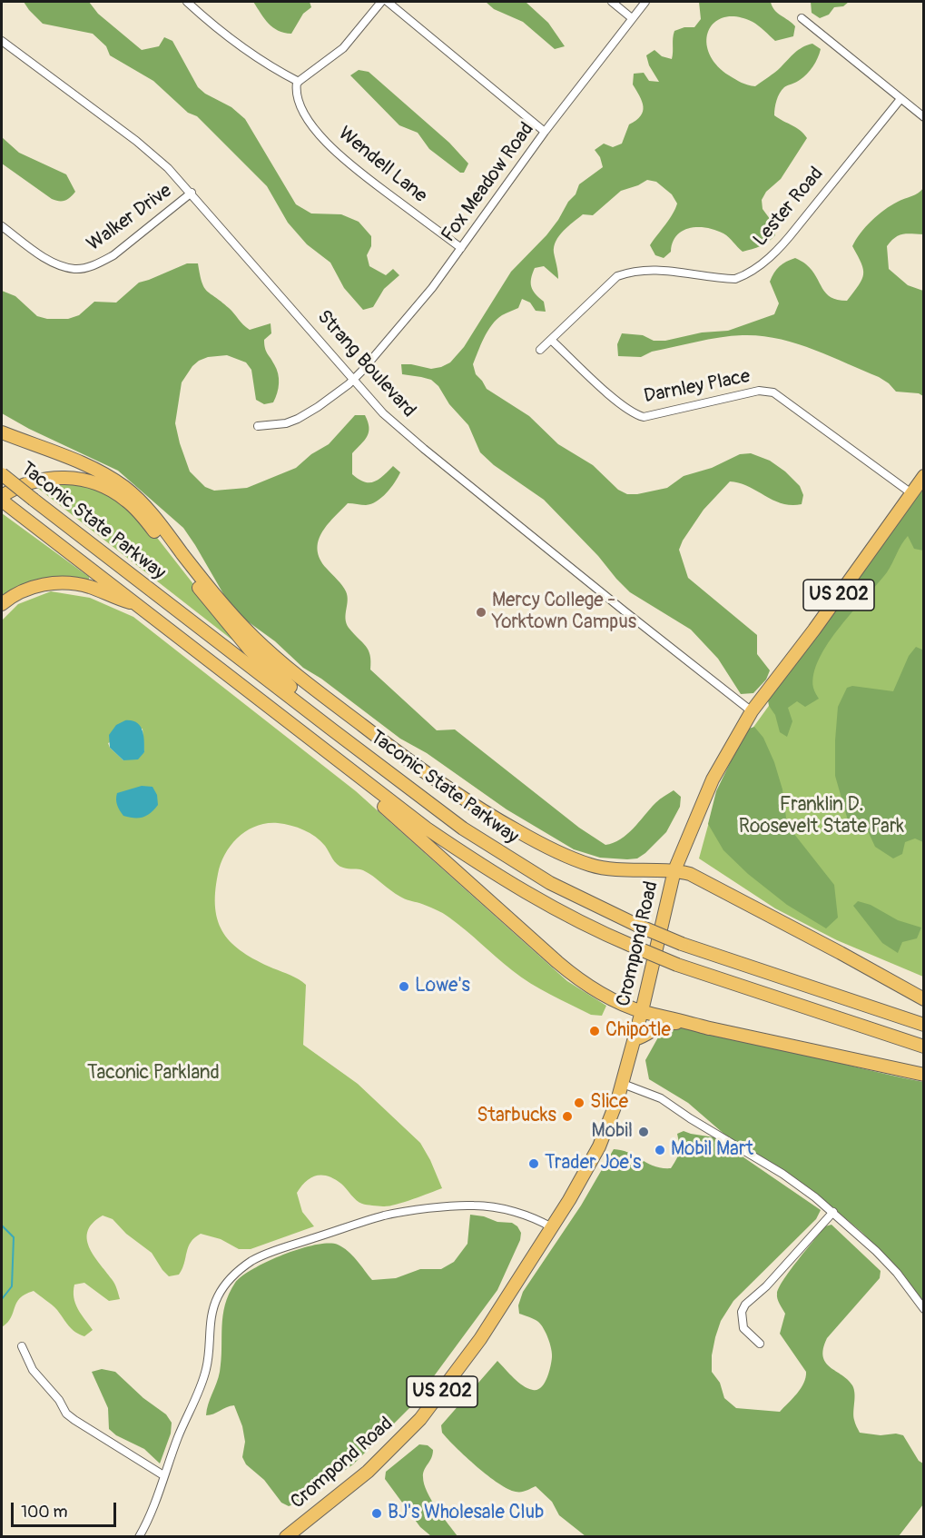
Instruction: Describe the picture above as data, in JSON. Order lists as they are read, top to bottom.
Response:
{
  "streets": {
    "highway": ["Taconic State Parkway", "US 202", "Crompond Road"],
    "street": [
      "Wendell Lane",
      "Fox Meadow Road",
      "Lester Road",
      "Walker Drive",
      "Strang Boulevard",
      "Darnley Place"
    ]
  },
  "crossings": [
    ["Wendell Lane", "Fox Meadow Road"],
    ["Fox Meadow Road", "Strang Boulevard"],
    ["Lester Road", "Darnley Place"],
    ["Walker Drive", "Strang Boulevard"],
    ["Strang Boulevard", "Crompond Road"],
    ["Darnley Place", "Crompond Road"]
  ],
  "parks": ["Franklin D. Roosevelt State Park", "Taconic Parkland"],
  "places": [
    "Mercy College - Yorktown Campus",
    "Lowe's",
    "Chipotle",
    "Slice",
    "Starbucks",
    "Mobil",
    "Mobil Mart",
    "Trader Joe's",
    "BJ's Wholesale Club"
  ],
  "scale_bar": "100 m"
}
